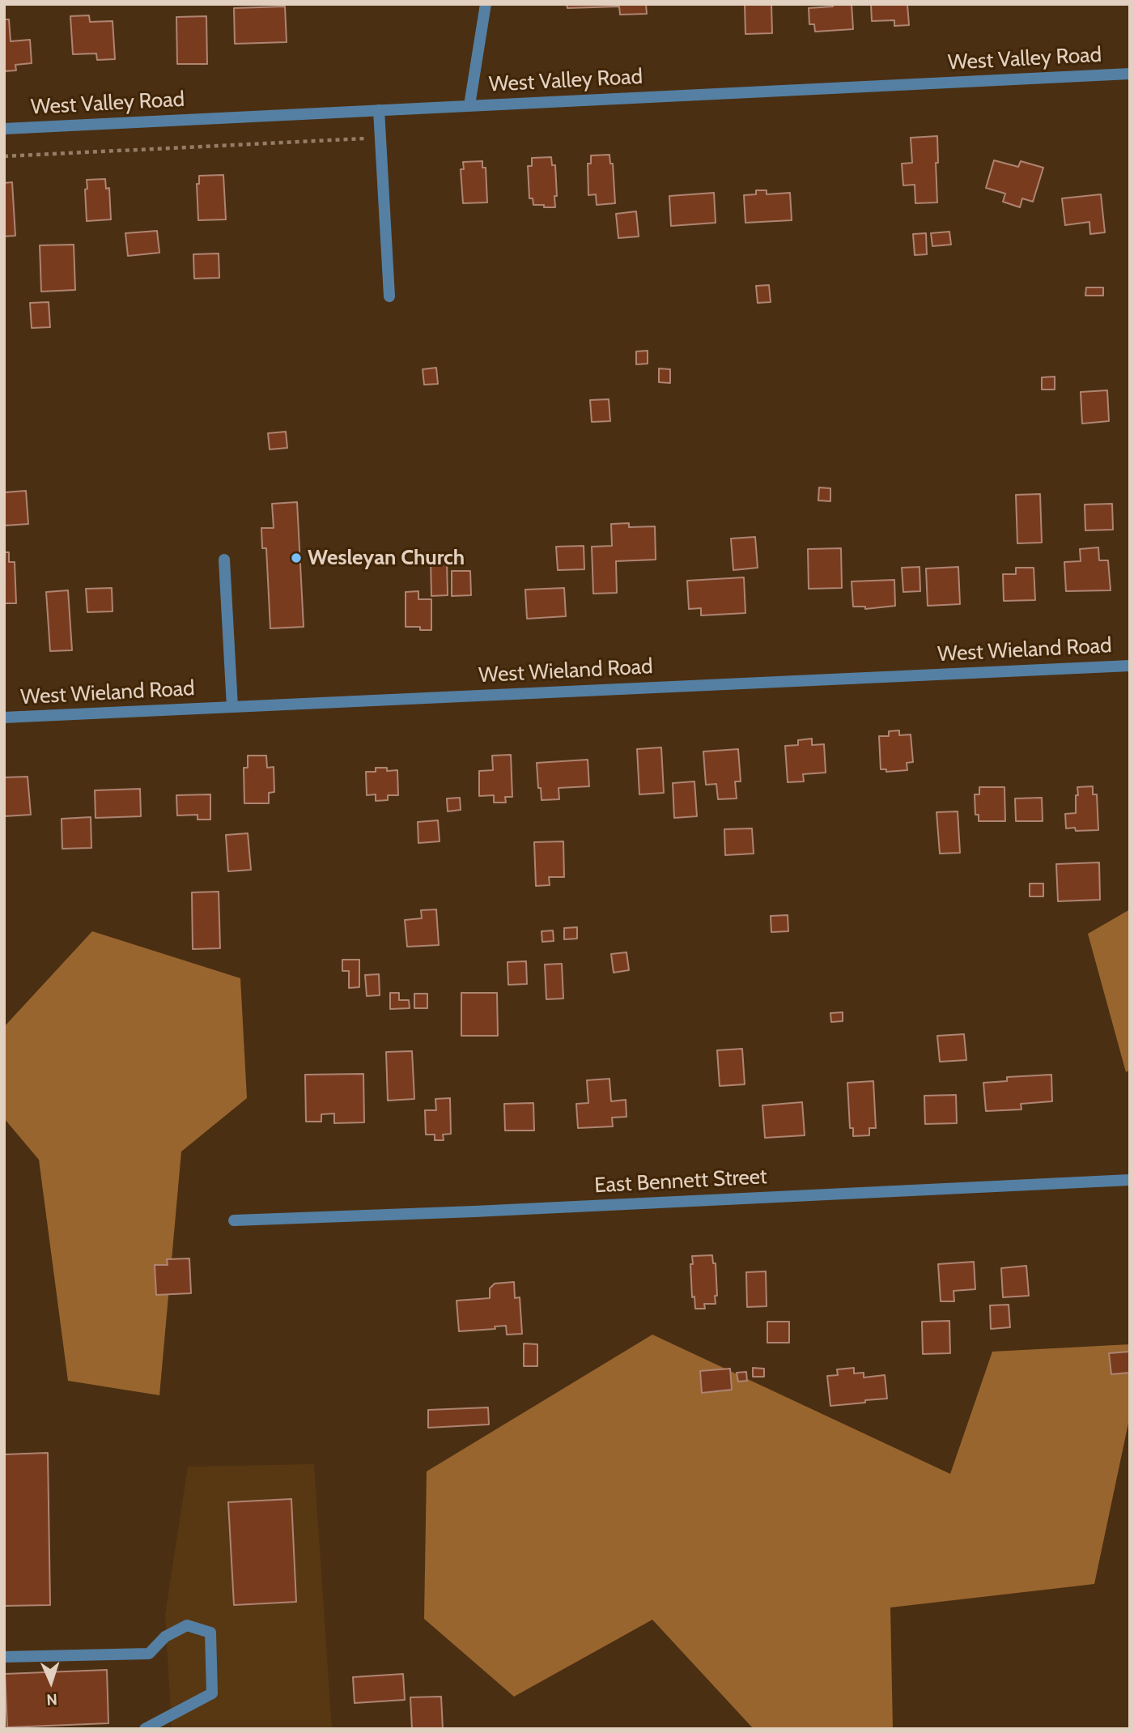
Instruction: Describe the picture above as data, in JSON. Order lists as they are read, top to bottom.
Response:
{
  "streets": {
    "street": ["West Valley Road", "West Wieland Road", "East Bennett Street"]
  },
  "places": ["Wesleyan Church"],
  "north": "bottom"
}
